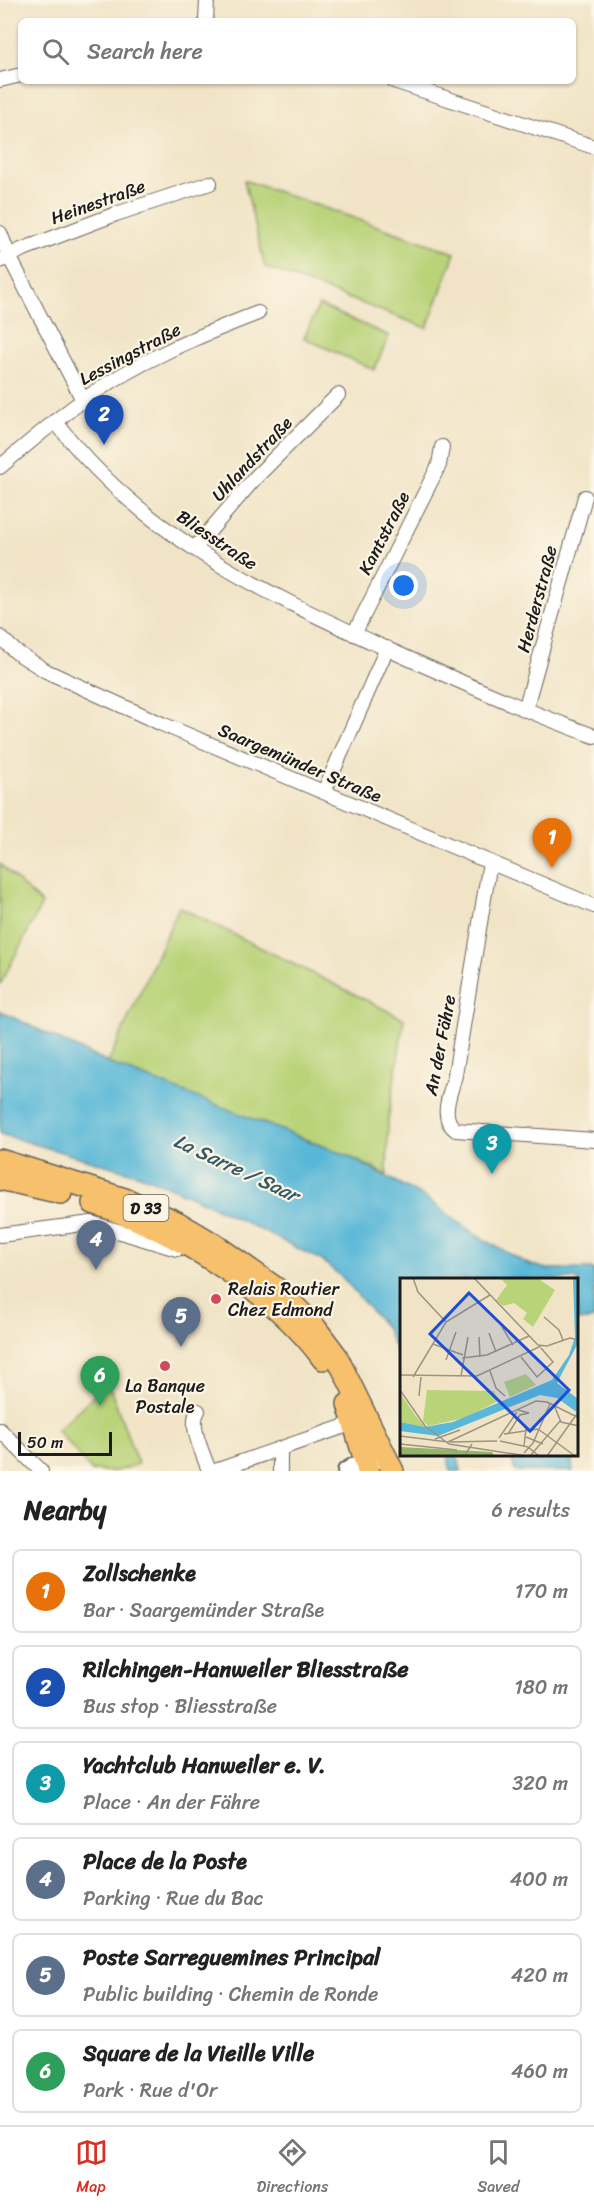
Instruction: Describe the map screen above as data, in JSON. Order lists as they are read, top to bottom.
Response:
{
  "streets": {
    "main road": ["D 33"],
    "street": [
      "Heinestraße",
      "Lessingstraße",
      "Uhlandstraße",
      "Kantstraße",
      "Bliesstraße",
      "Herderstraße",
      "Saargemünder Straße",
      "An der Fähre"
    ]
  },
  "crossings": [
    ["Lessingstraße", "Bliesstraße"],
    ["Uhlandstraße", "Bliesstraße"],
    ["Kantstraße", "Bliesstraße"],
    ["Bliesstraße", "Herderstraße"],
    ["Saargemünder Straße", "An der Fähre"]
  ],
  "water": ["La Sarre / Saar"],
  "places": ["Relais Routier Chez Edmond", "La Banque Postale"],
  "scale_bar": "50 m",
  "page": {
    "search": "Search here",
    "pins": [
      "2",
      "1",
      "3",
      "4",
      "5",
      "6"
    ],
    "scale": "50 m",
    "heading": ["Nearby", "6 results"],
    "list": [
      {
        "mark": "1",
        "name": "Zollschenke",
        "note": "Bar · Saargemünder Straße",
        "value": "170 m"
      },
      {
        "mark": "2",
        "name": "Rilchingen-Hanweiler Bliesstraße",
        "note": "Bus stop · Bliesstraße",
        "value": "180 m"
      },
      {
        "mark": "3",
        "name": "Yachtclub Hanweiler e. V.",
        "note": "Place · An der Fähre",
        "value": "320 m"
      },
      {
        "mark": "4",
        "name": "Place de la Poste",
        "note": "Parking · Rue du Bac",
        "value": "400 m"
      },
      {
        "mark": "5",
        "name": "Poste Sarreguemines Principal",
        "note": "Public building · Chemin de Ronde",
        "value": "420 m"
      },
      {
        "mark": "6",
        "name": "Square de la Vieille Ville",
        "note": "Park · Rue d'Or",
        "value": "460 m"
      }
    ],
    "nav": ["Map", "Directions", "Saved"]
  }
}
